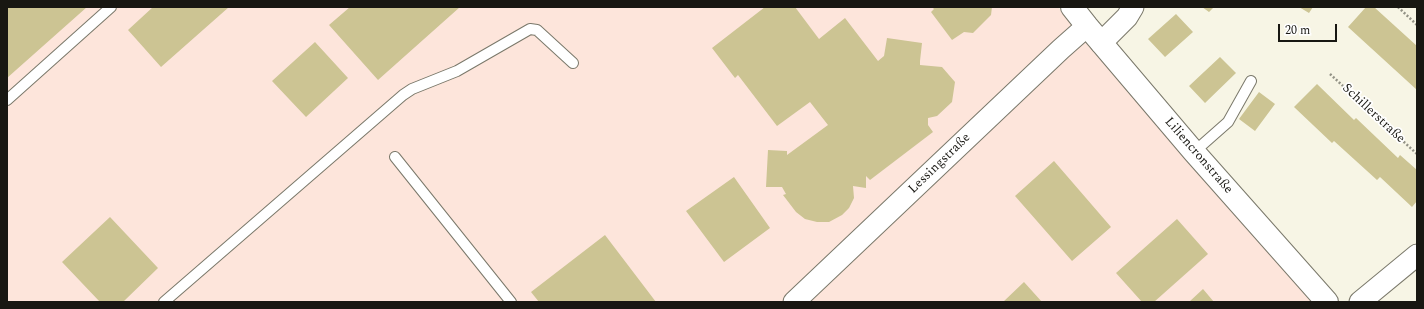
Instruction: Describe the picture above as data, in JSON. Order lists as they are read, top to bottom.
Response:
{
  "streets": {
    "street": ["Liliencronstraße", "Lessingstraße"],
    "path": ["Schillerstraße"]
  },
  "crossings": [
    ["Liliencronstraße", "Lessingstraße"]
  ],
  "scale_bar": "20 m"
}
